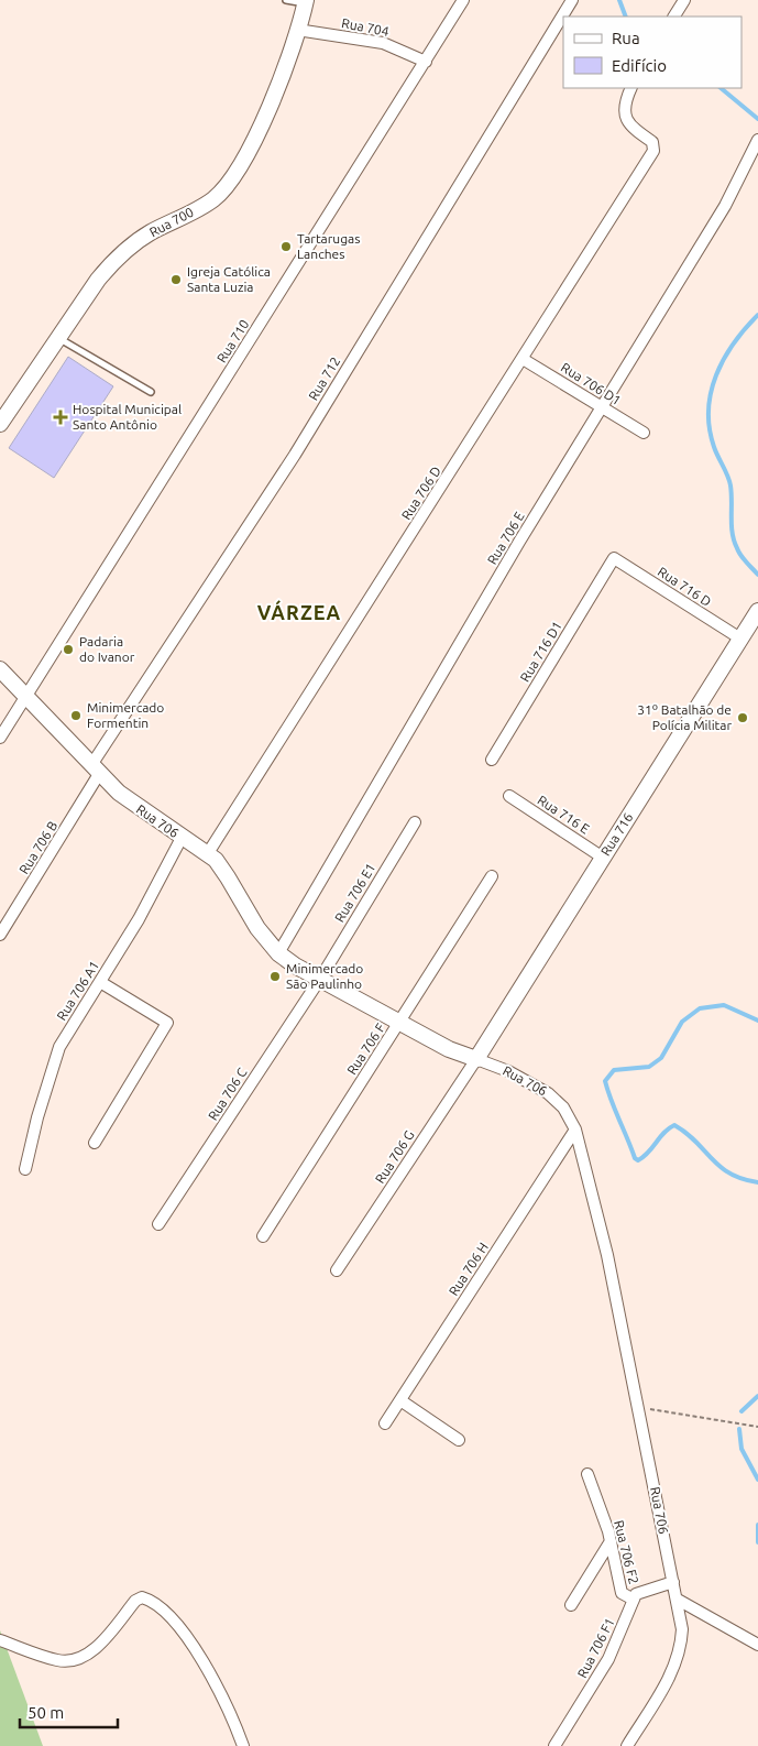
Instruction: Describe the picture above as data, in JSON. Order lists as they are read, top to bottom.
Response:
{
  "streets": {
    "street": [
      "Rua 704",
      "Rua 700",
      "Rua 710",
      "Rua 712",
      "Rua 706 D1",
      "Rua 706 D",
      "Rua 706 E",
      "Rua 716 D",
      "Rua 716 D1",
      "Rua 716 E",
      "Rua 706",
      "Rua 716",
      "Rua 706 B",
      "Rua 706 E1",
      "Rua 706 A1",
      "Rua 706 F",
      "Rua 706 C",
      "Rua 706 G",
      "Rua 706 H",
      "Rua 706 F2",
      "Rua 706 F1"
    ]
  },
  "crossings": [
    ["Rua 704", "Rua 700"],
    ["Rua 704", "Rua 710"],
    ["Rua 710", "Rua 706"],
    ["Rua 712", "Rua 706"],
    ["Rua 712", "Rua 706 B"],
    ["Rua 706 D1", "Rua 706 D"],
    ["Rua 706 D1", "Rua 706 E"],
    ["Rua 706 D", "Rua 706"],
    ["Rua 706 E", "Rua 706"],
    ["Rua 716 D", "Rua 716 D1"],
    ["Rua 716 D", "Rua 716"],
    ["Rua 716 E", "Rua 716"],
    ["Rua 706", "Rua 716"],
    ["Rua 706", "Rua 706 B"],
    ["Rua 706", "Rua 706 E1"],
    ["Rua 706", "Rua 706 A1"],
    ["Rua 706", "Rua 706 F"],
    ["Rua 706", "Rua 706 C"],
    ["Rua 706", "Rua 706 G"],
    ["Rua 706", "Rua 706 H"],
    ["Rua 716", "Rua 706 G"],
    ["Rua 706 E1", "Rua 706 C"],
    ["Rua 706 F2", "Rua 706 F1"]
  ],
  "districts": ["VÁRZEA"],
  "places": {
    "other": [
      "Tartarugas Lanches",
      "Igreja Católica Santa Luzia",
      "Padaria do Ivanor",
      "Minimercado Formentin",
      "31º Batalhão de Polícia Militar",
      "Minimercado São Paulinho"
    ],
    "health": ["Hospital Municipal Santo Antônio"]
  },
  "legend": ["Rua", "Edifício"],
  "scale_bar": "50 m"
}
